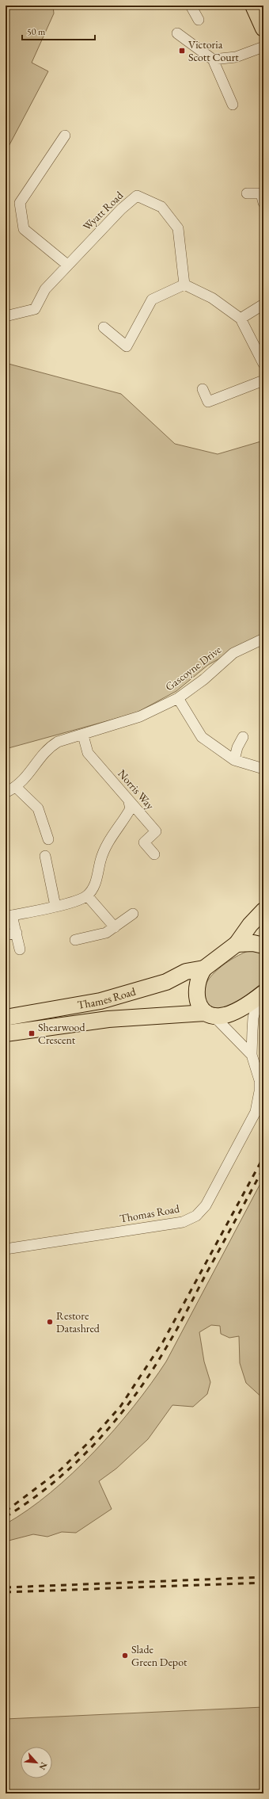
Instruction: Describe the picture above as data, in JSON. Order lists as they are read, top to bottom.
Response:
{
  "streets": {
    "main road": ["Thames Road"],
    "street": [
      "Wyatt Road",
      "Gascoyne Drive",
      "Norris Way",
      "Thomas Road"
    ]
  },
  "crossings": [
    ["Gascoyne Drive", "Norris Way"],
    ["Thames Road", "Thomas Road"]
  ],
  "places": {
    "transit": ["Victoria Scott Court", "Shearwood Crescent"],
    "other": ["Restore Datashred", "Slade Green Depot"]
  },
  "scale_bar": "50 m",
  "north": "bottom right"
}
